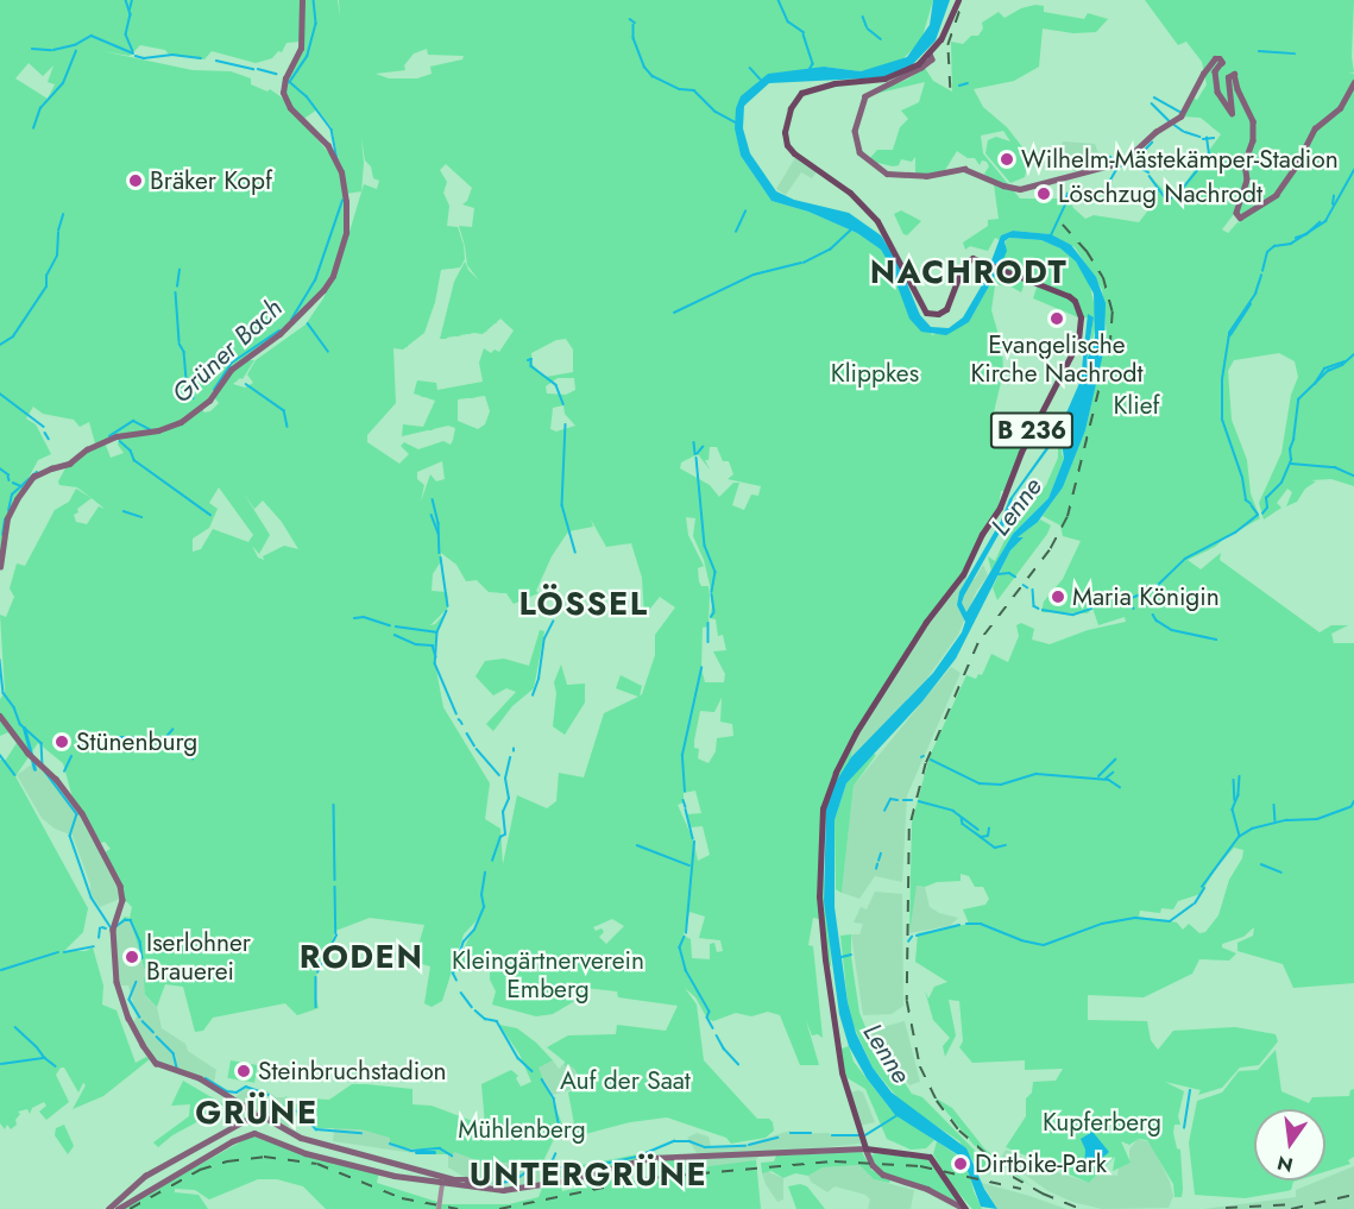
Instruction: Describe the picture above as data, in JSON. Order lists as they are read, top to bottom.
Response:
{
  "streets": {
    "main road": ["B 236"]
  },
  "districts": [
    "NACHRODT",
    "LÖSSEL",
    "RODEN",
    "GRÜNE",
    "UNTERGRÜNE"
  ],
  "water": ["Grüner Bach", "Lenne"],
  "parks": [
    "Klippkes",
    "Klief",
    "Kleingärtnerverein Emberg",
    "Auf der Saat",
    "Kupferberg",
    "Mühlenberg"
  ],
  "places": [
    "Wilhelm-Mästekämper-Stadion",
    "Bräker Kopf",
    "Löschzug Nachrodt",
    "Evangelische Kirche Nachrodt",
    "Maria Königin",
    "Stünenburg",
    "Iserlohner Brauerei",
    "Steinbruchstadion",
    "Dirtbike-Park"
  ],
  "north": "bottom"
}
